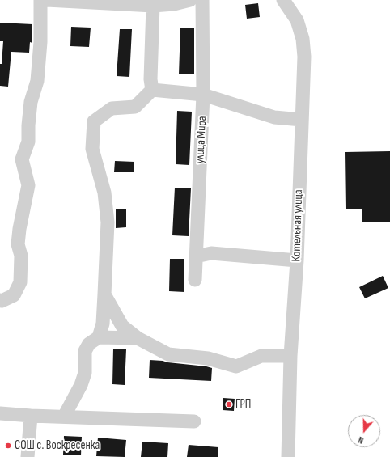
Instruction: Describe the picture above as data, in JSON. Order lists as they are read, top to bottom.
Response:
{
  "streets": {
    "street": ["улица Мира", "Котельная улица"]
  },
  "places": ["ГРП", "СОШ с. Воскресенка"],
  "north": "bottom"
}
